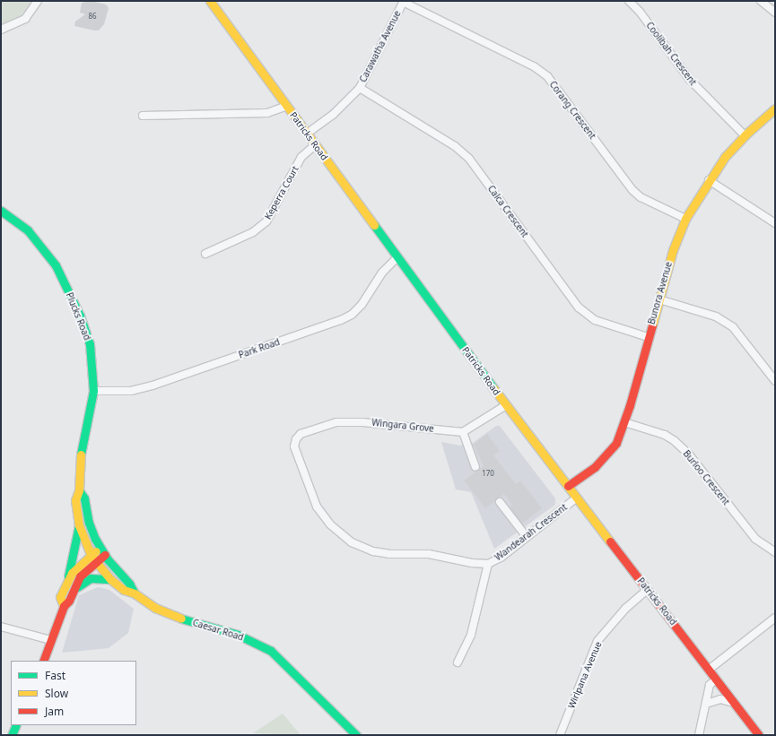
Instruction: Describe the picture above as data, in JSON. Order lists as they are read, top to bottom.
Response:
{
  "streets": {
    "street": [
      "Carawatha Avenue",
      "Coolibah Crescent",
      "Corang Crescent",
      "Patricks Road",
      "Keperra Court",
      "Calca Crescent",
      "Bunora Avenue",
      "Plucks Road",
      "Park Road",
      "Wingara Grove",
      "Burloo Crescent",
      "Wandearah Crescent",
      "Caesar Road",
      "Wirlpana Avenue"
    ]
  },
  "crossings": [
    ["Carawatha Avenue", "Corang Crescent"],
    ["Carawatha Avenue", "Patricks Road"],
    ["Carawatha Avenue", "Calca Crescent"],
    ["Coolibah Crescent", "Bunora Avenue"],
    ["Corang Crescent", "Bunora Avenue"],
    ["Patricks Road", "Keperra Court"],
    ["Patricks Road", "Bunora Avenue"],
    ["Patricks Road", "Park Road"],
    ["Patricks Road", "Wandearah Crescent"],
    ["Patricks Road", "Wirlpana Avenue"],
    ["Calca Crescent", "Bunora Avenue"],
    ["Bunora Avenue", "Burloo Crescent"],
    ["Plucks Road", "Park Road"],
    ["Plucks Road", "Caesar Road"],
    ["Wingara Grove", "Wandearah Crescent"]
  ],
  "house_numbers": ["86", "170"],
  "legend": ["Fast", "Slow", "Jam"]
}
